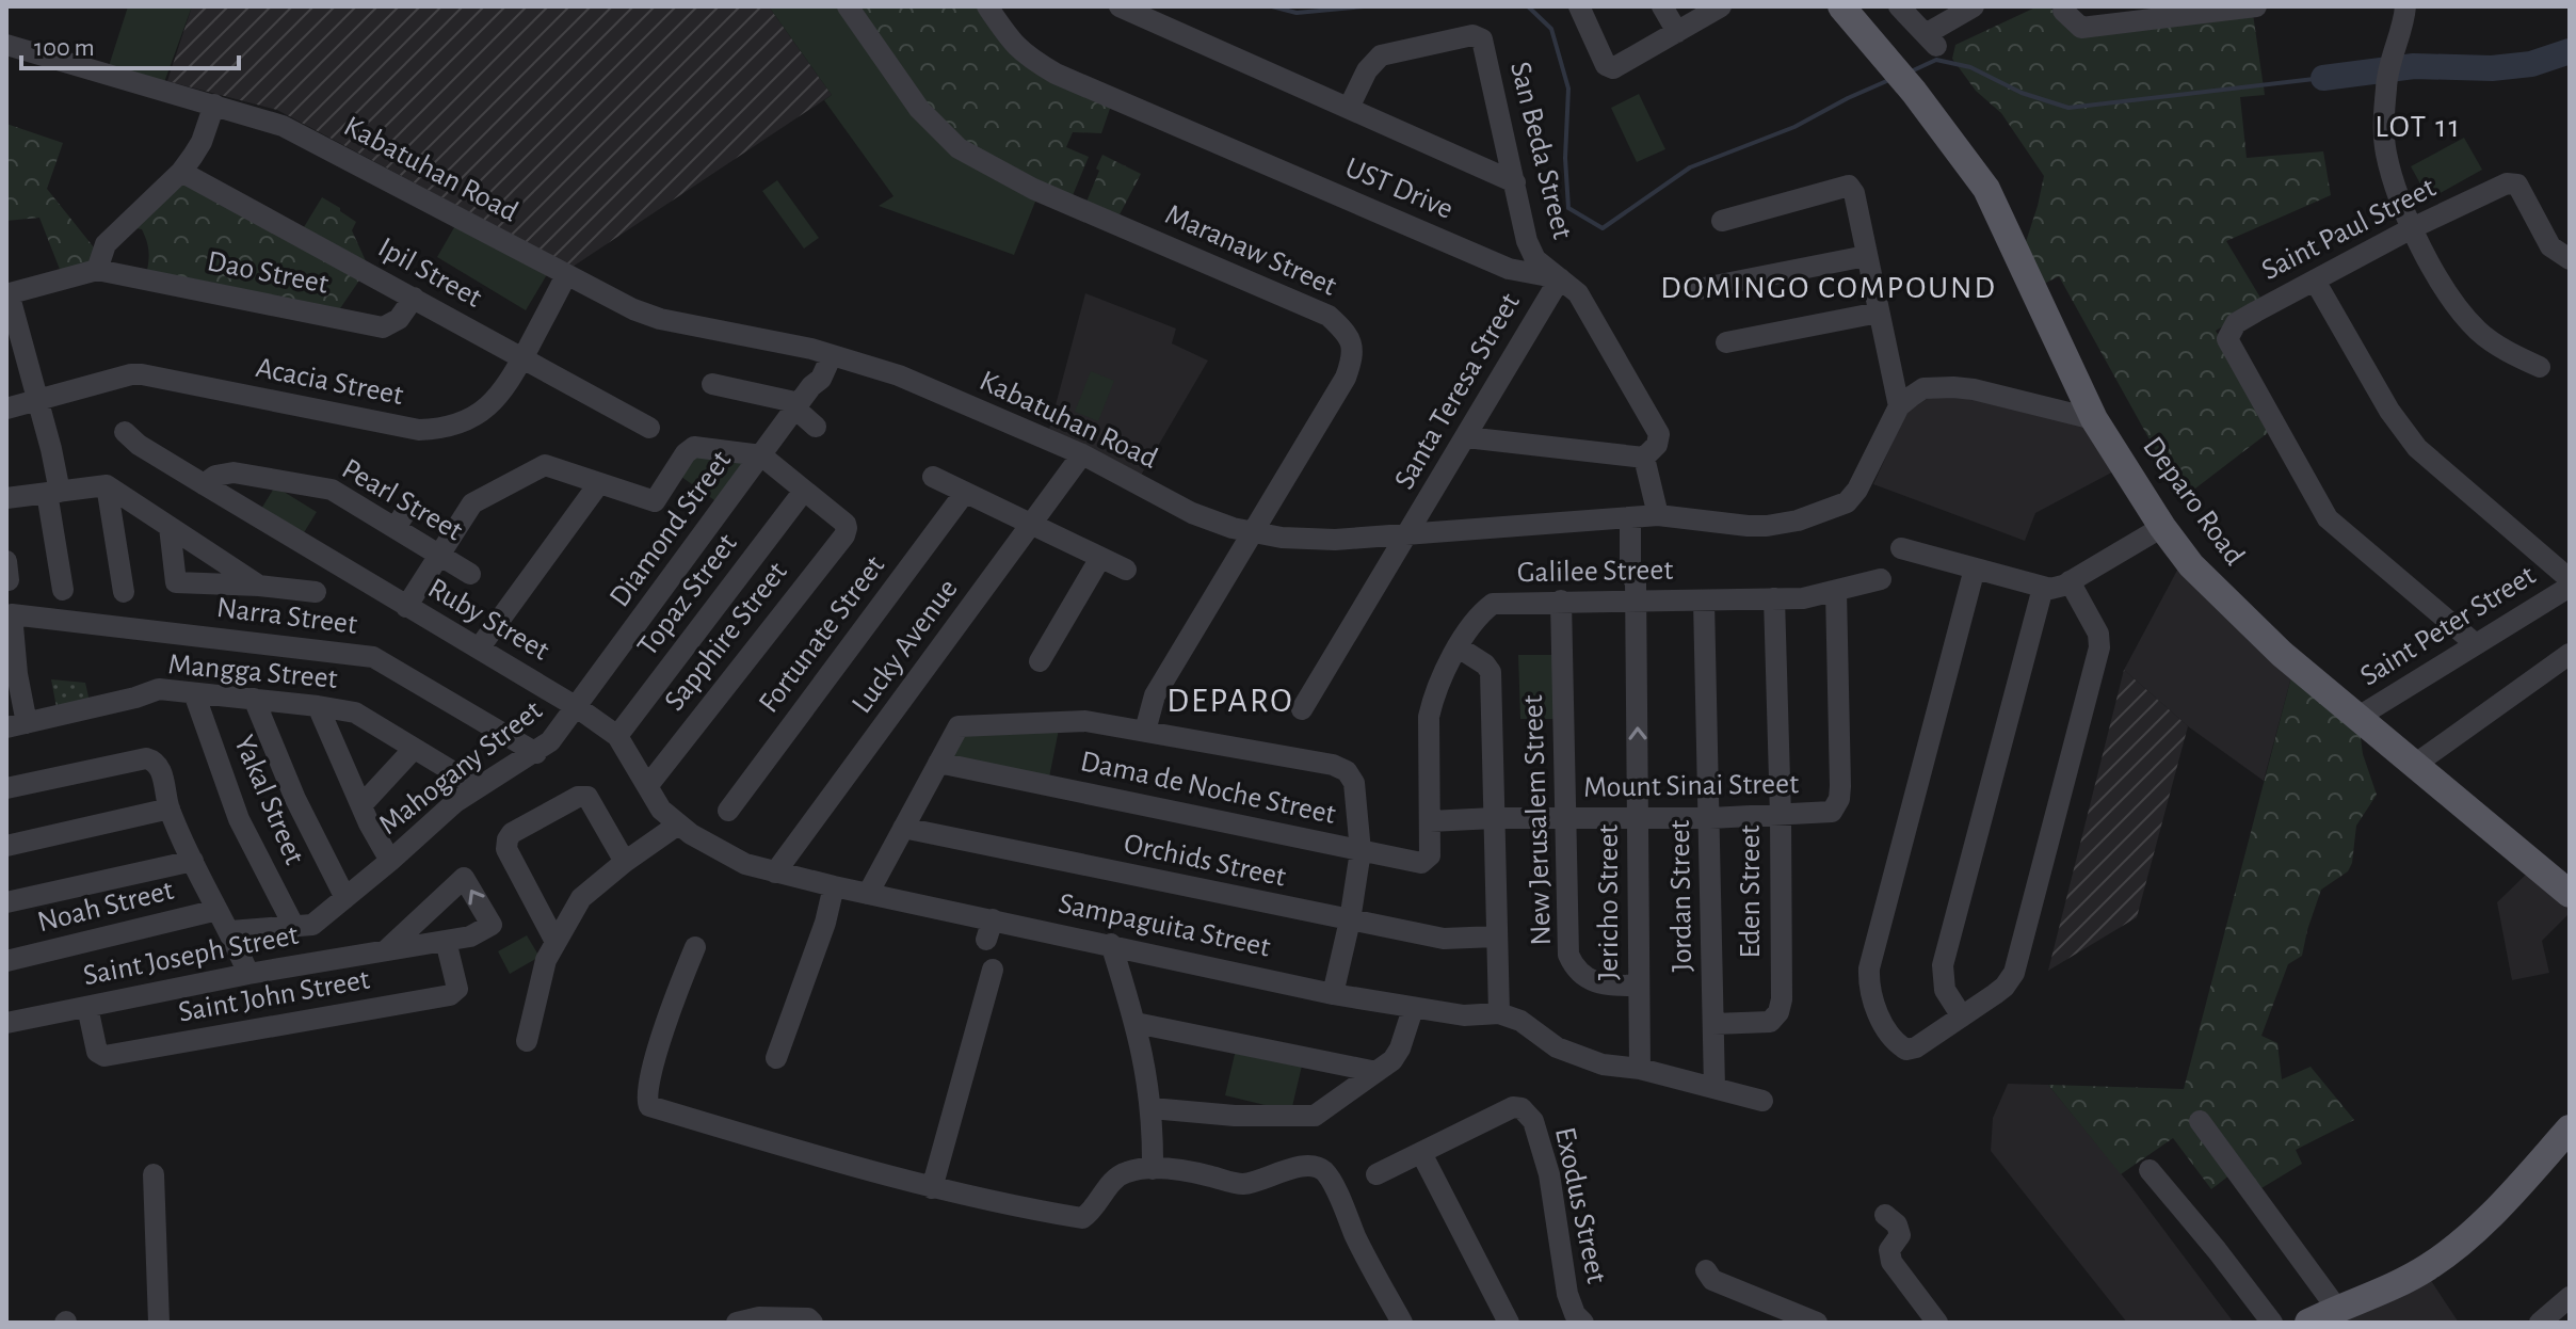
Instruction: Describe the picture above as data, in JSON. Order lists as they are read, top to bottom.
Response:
{
  "streets": {
    "main road": ["Deparo Road"],
    "street": [
      "San Beda Street",
      "Kabatuhan Road",
      "UST Drive",
      "Saint Paul Street",
      "Maranaw Street",
      "Dao Street",
      "Ipil Street",
      "Acacia Street",
      "Santa Teresa Street",
      "Pearl Street",
      "Diamond Street",
      "Galilee Street",
      "Topaz Street",
      "Narra Street",
      "Ruby Street",
      "Saint Peter Street",
      "Fortunate Street",
      "Sapphire Street",
      "Lucky Avenue",
      "Mangga Street",
      "Mahogany Street",
      "Mount Sinai Street",
      "Dama de Noche Street",
      "Yakal Street",
      "New Jerusalem Street",
      "Orchids Street",
      "Eden Street",
      "Jordan Street",
      "Jericho Street",
      "Noah Street",
      "Sampaguita Street",
      "Saint Joseph Street",
      "Saint John Street",
      "Exodus Street"
    ]
  },
  "crossings": [
    ["San Beda Street", "UST Drive"],
    ["San Beda Street", "Santa Teresa Street"],
    ["Kabatuhan Road", "Maranaw Street"],
    ["Kabatuhan Road", "Acacia Street"],
    ["Kabatuhan Road", "Santa Teresa Street"],
    ["Kabatuhan Road", "Diamond Street"],
    ["Kabatuhan Road", "Lucky Avenue"],
    ["Kabatuhan Road", "Jericho Street"],
    ["UST Drive", "Santa Teresa Street"],
    ["Saint Paul Street", "Saint Peter Street"],
    ["Dao Street", "Ipil Street"],
    ["Ipil Street", "Acacia Street"],
    ["Pearl Street", "Ruby Street"],
    ["Deparo Road", "Saint Peter Street"],
    ["Diamond Street", "Ruby Street"],
    ["Diamond Street", "Mahogany Street"],
    ["Galilee Street", "Mount Sinai Street"],
    ["Galilee Street", "Dama de Noche Street"],
    ["Galilee Street", "New Jerusalem Street"],
    ["Galilee Street", "Eden Street"],
    ["Galilee Street", "Jordan Street"],
    ["Galilee Street", "Jericho Street"],
    ["Topaz Street", "Ruby Street"],
    ["Topaz Street", "Sapphire Street"],
    ["Narra Street", "Mahogany Street"],
    ["Ruby Street", "Sapphire Street"],
    ["Ruby Street", "Lucky Avenue"],
    ["Ruby Street", "Mahogany Street"],
    ["Ruby Street", "Sampaguita Street"],
    ["Lucky Avenue", "Sampaguita Street"],
    ["Mangga Street", "Mahogany Street"],
    ["Mangga Street", "Yakal Street"],
    ["Mahogany Street", "Yakal Street"],
    ["Mount Sinai Street", "Dama de Noche Street"],
    ["Mount Sinai Street", "New Jerusalem Street"],
    ["Mount Sinai Street", "Eden Street"],
    ["Mount Sinai Street", "Jordan Street"],
    ["Mount Sinai Street", "Jericho Street"],
    ["New Jerusalem Street", "Jericho Street"],
    ["Eden Street", "Jordan Street"],
    ["Saint Joseph Street", "Saint John Street"]
  ],
  "districts": ["LOT 11", "DOMINGO COMPOUND", "DEPARO"],
  "scale_bar": "100 m"
}
